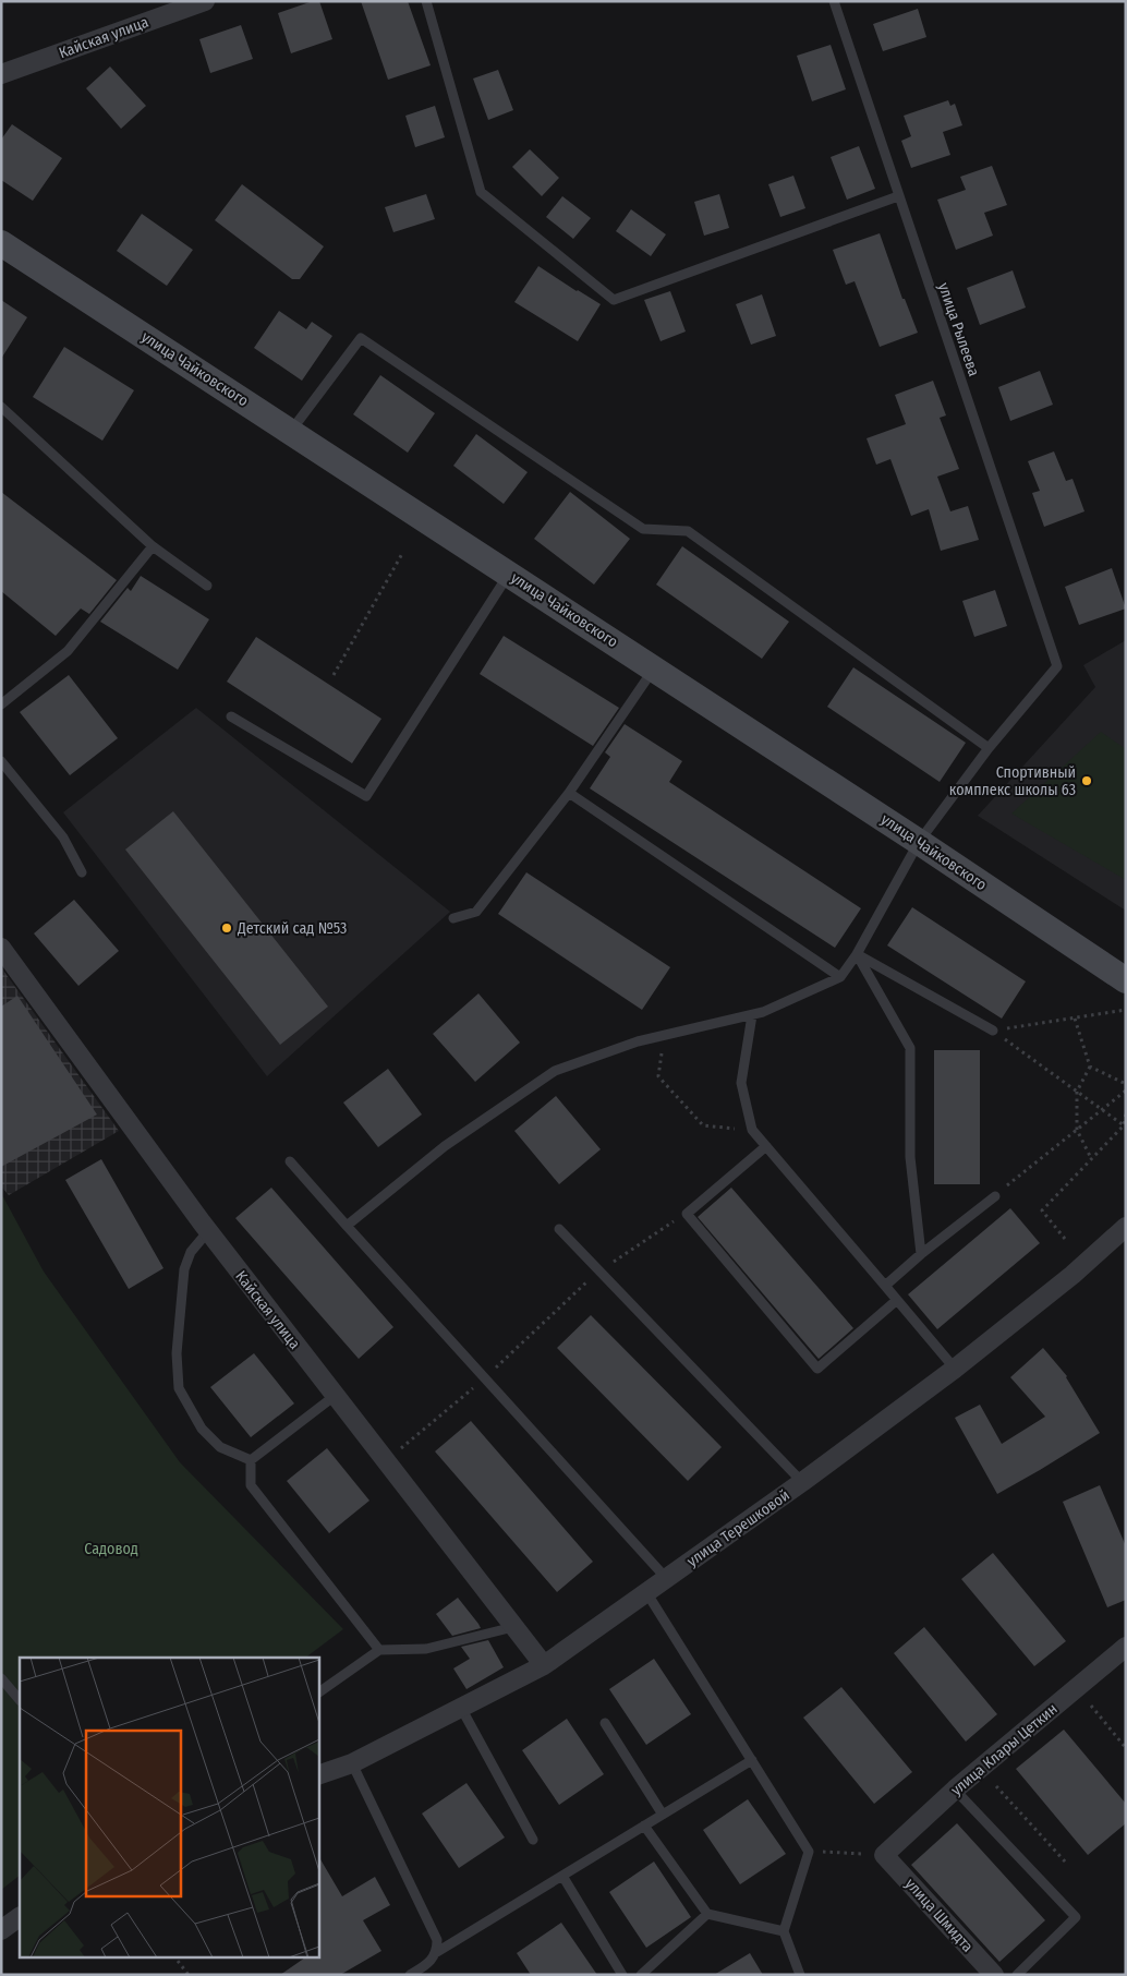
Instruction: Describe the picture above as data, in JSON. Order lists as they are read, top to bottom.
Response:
{
  "streets": {
    "street": [
      "Кайская улица",
      "улица Чайковского",
      "улица Терешковой",
      "улица Клары Цеткин",
      "улица Шмидта"
    ],
    "lane": ["улица Рылеева"]
  },
  "crossings": [
    ["Кайская улица", "улица Терешковой"],
    ["улица Клары Цеткин", "улица Шмидта"]
  ],
  "parks": ["Садовод"],
  "places": ["Спортивный комплекс школы 63", "Детский сад №53"]
}
